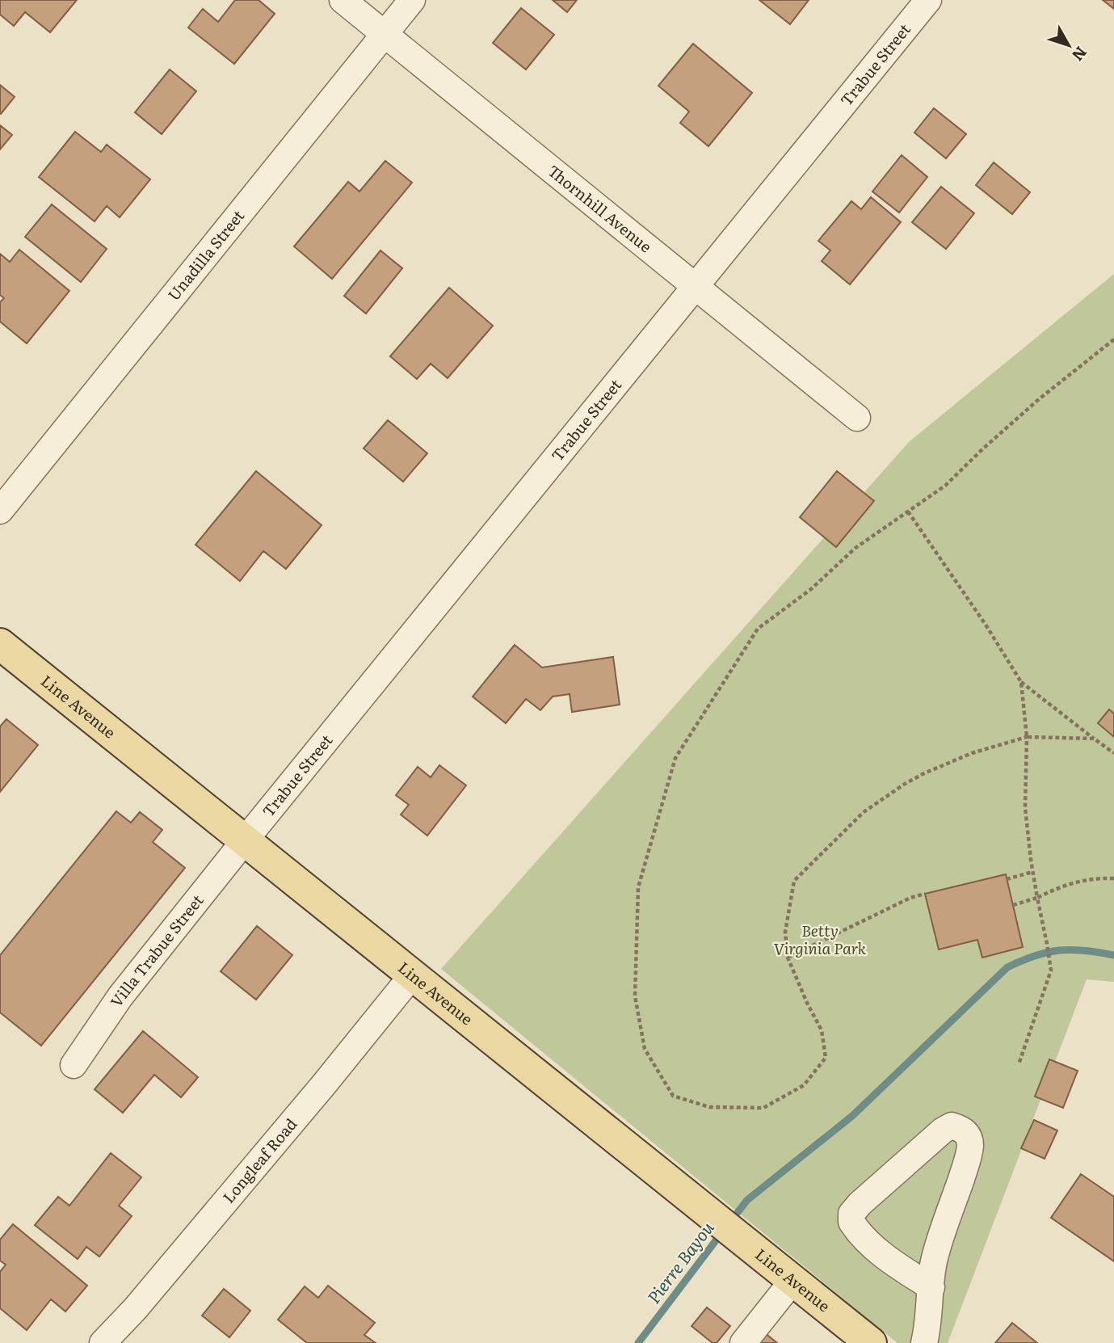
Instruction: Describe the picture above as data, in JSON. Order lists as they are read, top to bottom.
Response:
{
  "streets": {
    "main road": ["Line Avenue"],
    "street": [
      "Trabue Street",
      "Thornhill Avenue",
      "Unadilla Street",
      "Villa Trabue Street",
      "Longleaf Road"
    ]
  },
  "crossings": [
    ["Trabue Street", "Thornhill Avenue"],
    ["Trabue Street", "Line Avenue"],
    ["Trabue Street", "Villa Trabue Street"],
    ["Thornhill Avenue", "Unadilla Street"],
    ["Line Avenue", "Villa Trabue Street"],
    ["Line Avenue", "Longleaf Road"]
  ],
  "water": ["Pierre Bayou"],
  "parks": ["Betty Virginia Park"],
  "north": "bottom right"
}
